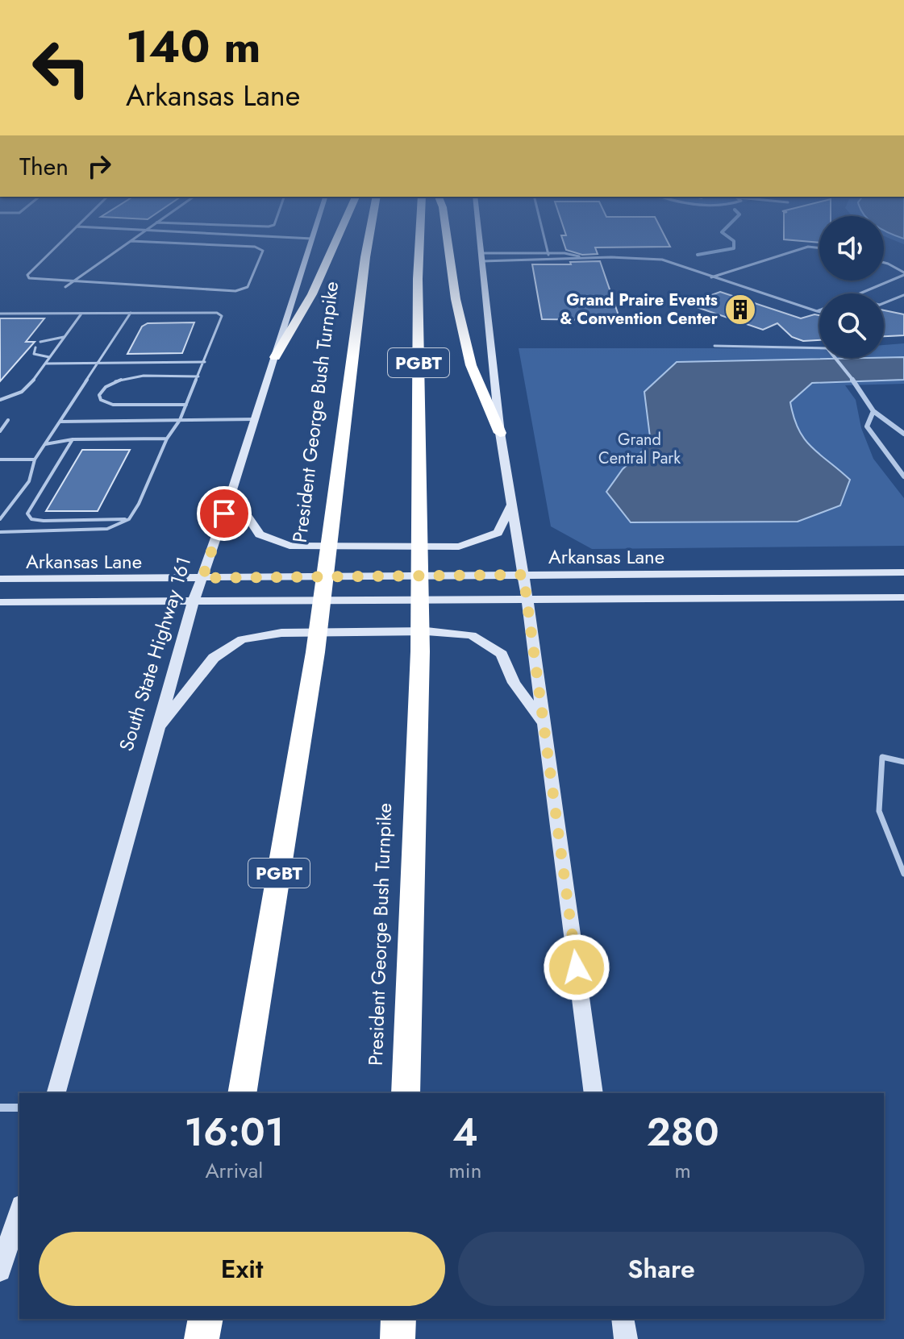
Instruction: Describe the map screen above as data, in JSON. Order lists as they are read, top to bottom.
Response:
{
  "streets": {
    "highway": ["PGBT", "President George Bush Turnpike"],
    "main road": ["Arkansas Lane", "South State Highway 161"]
  },
  "crossings": [
    ["Arkansas Lane", "South State Highway 161"]
  ],
  "parks": ["Grand Central Park"],
  "places": {
    "building": ["Grand Praire Events & Convention Center"]
  },
  "page": {
    "turn": ["140 m", "Arkansas Lane"],
    "then": "Then",
    "eta": [
      "16:01",
      "Arrival",
      "4",
      "min",
      "280",
      "m"
    ],
    "buttons": ["Exit", "Share"]
  }
}
